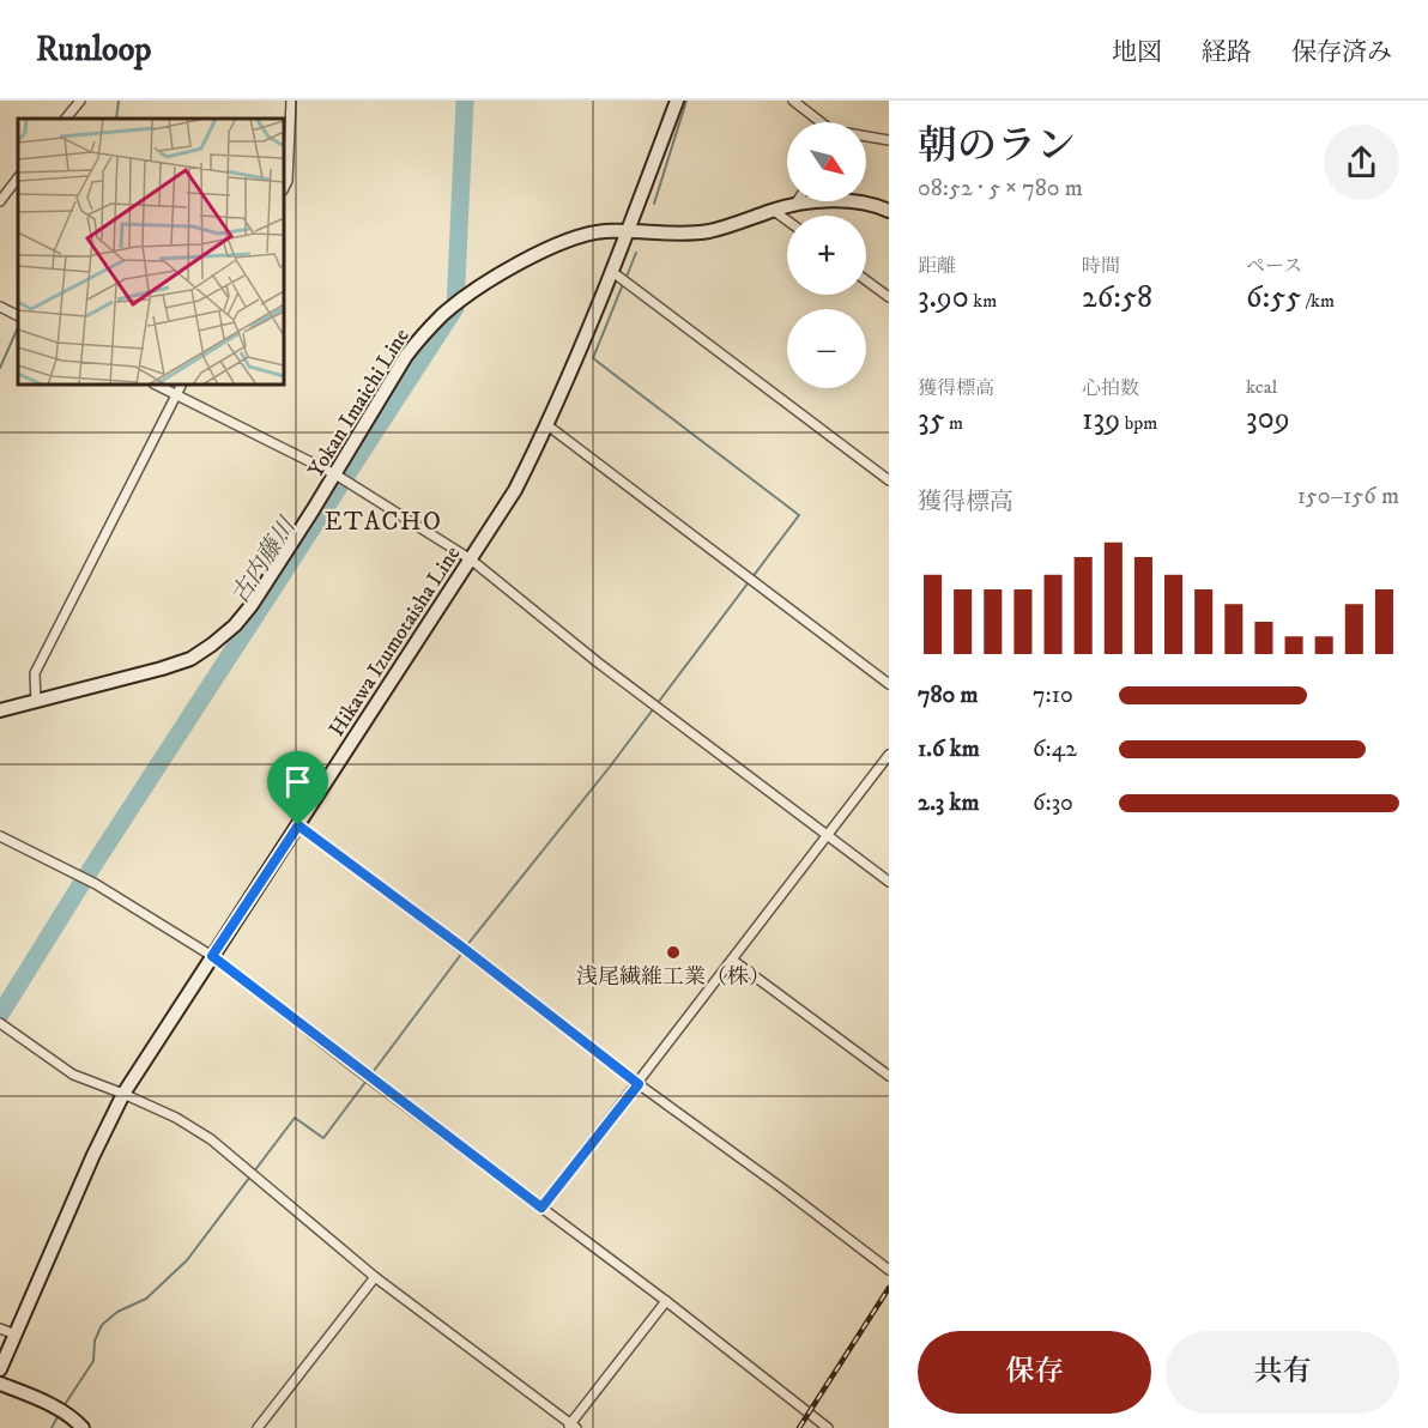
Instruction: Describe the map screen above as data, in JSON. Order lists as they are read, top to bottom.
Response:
{
  "streets": {
    "main road": ["Yokan Imaichi Line", "Hikawa Izumotaisha Line"]
  },
  "crossings": [
    ["Yokan Imaichi Line", "Hikawa Izumotaisha Line"]
  ],
  "districts": ["ETACHO"],
  "water": ["古内藤川"],
  "places": ["浅尾繊維工業（株）"],
  "north": "bottom right",
  "page": {
    "header": "Runloop",
    "nav": ["地図", "経路", "保存済み"],
    "heading": ["朝のラン", "08:52 · 5 × 780 m"],
    "map_buttons": ["+", "−"],
    "stats": [
      ["距離", "3.90 km"],
      ["時間", "26:58"],
      ["ペース", "6:55 /km"],
      ["獲得標高", "35 m"],
      ["心拍数", "139 bpm"],
      ["kcal", "309"]
    ],
    "chart": ["獲得標高", "150–156 m"],
    "list": [
      {
        "name": "780 m",
        "note": "7:10"
      },
      {
        "name": "1.6 km",
        "note": "6:42"
      },
      {
        "name": "2.3 km",
        "note": "6:30"
      }
    ],
    "buttons": ["保存", "共有"]
  }
}
